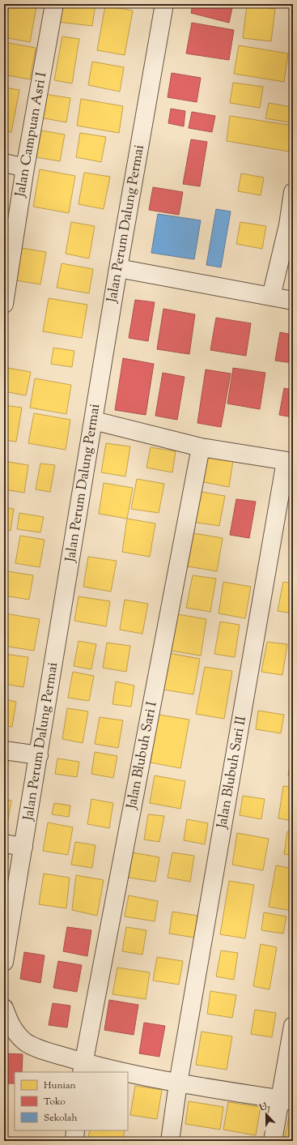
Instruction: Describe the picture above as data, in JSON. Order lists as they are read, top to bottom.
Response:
{
  "streets": {
    "street": [
      "Jalan Campuan Asri I",
      "Jalan Perum Dalung Permai",
      "Jalan Blubuh Sari I",
      "Jalan Blubuh Sari II"
    ]
  },
  "legend": ["Hunian", "Toko", "Sekolah"],
  "north": "top"
}
